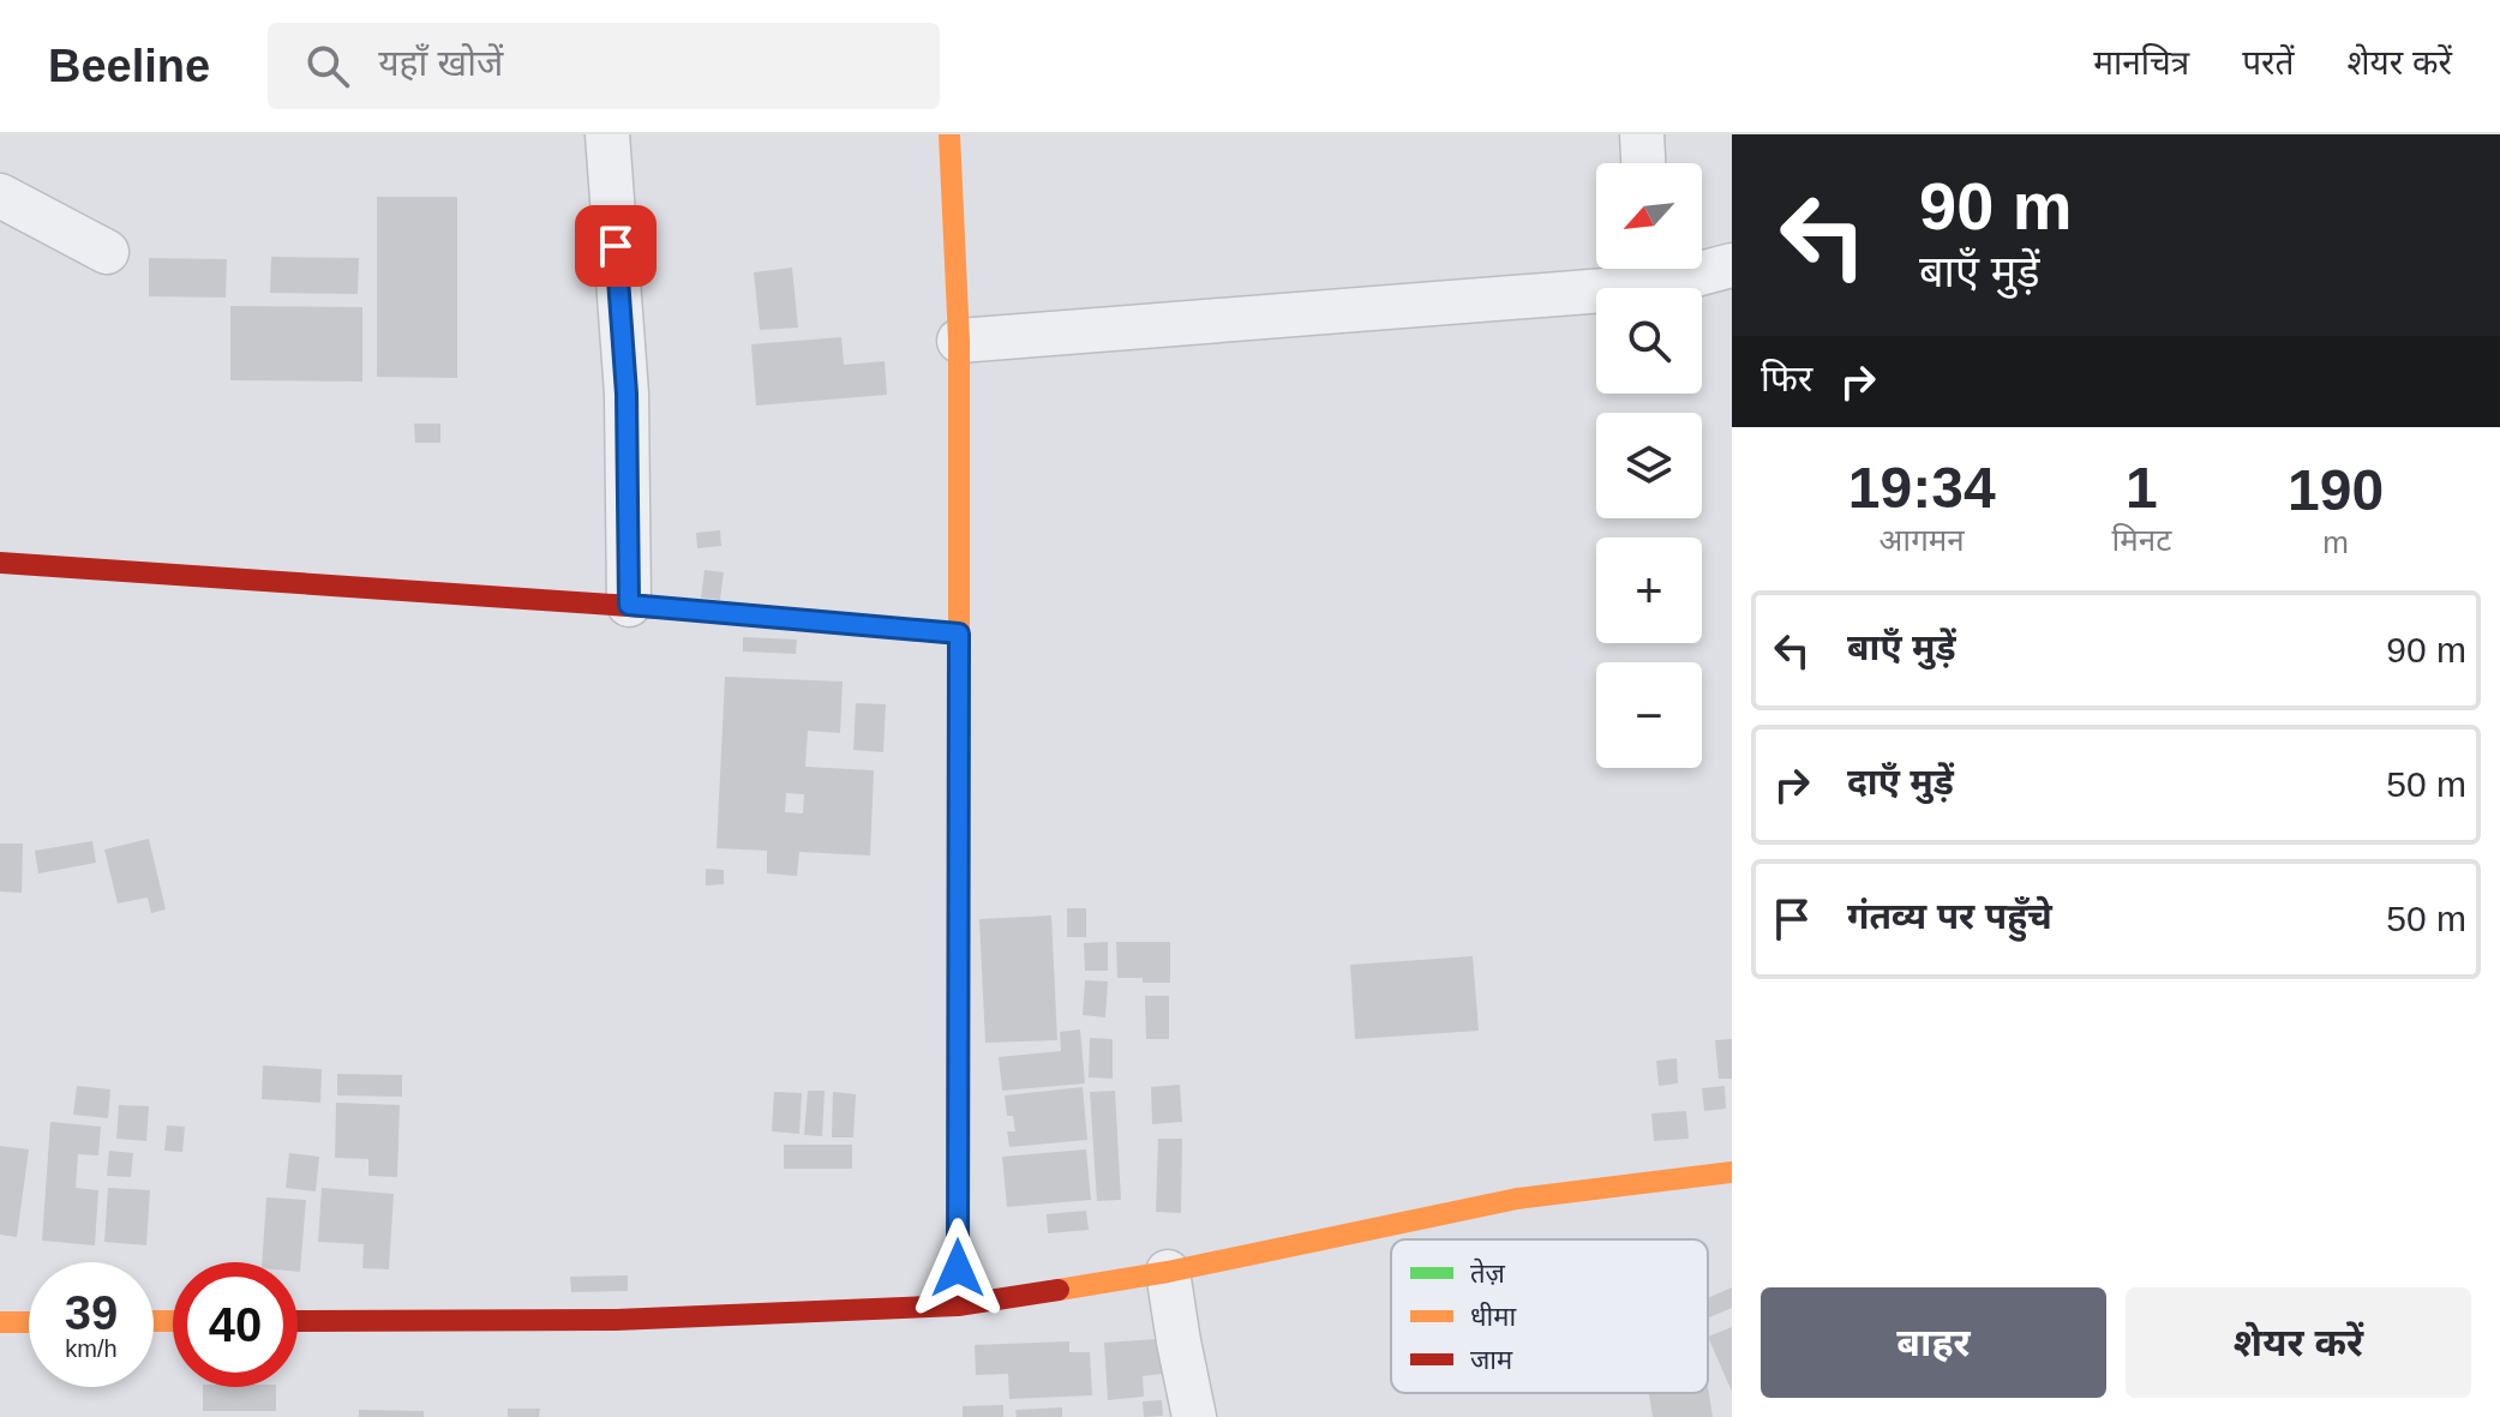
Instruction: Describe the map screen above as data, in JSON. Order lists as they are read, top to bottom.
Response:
{
  "legend": ["तेज़", "धीमा", "जाम"],
  "north": "bottom left",
  "page": {
    "header": "Beeline",
    "search": "यहाँ खोजें",
    "nav": ["मानचित्र", "परतें", "शेयर करें"],
    "turn": ["90 m", "बाएँ मुड़ें"],
    "map_buttons": ["+", "−"],
    "then": "फिर",
    "eta": [
      "19:34",
      "आगमन",
      "1",
      "मिनट",
      "190",
      "m"
    ],
    "list": [
      {
        "name": "बाएँ मुड़ें",
        "value": "90 m"
      },
      {
        "name": "दाएँ मुड़ें",
        "value": "50 m"
      },
      {
        "name": "गंतव्य पर पहुँचे",
        "value": "50 m"
      }
    ],
    "speed": "39 km/h",
    "limit": "40",
    "buttons": ["बाहर", "शेयर करें"]
  }
}
